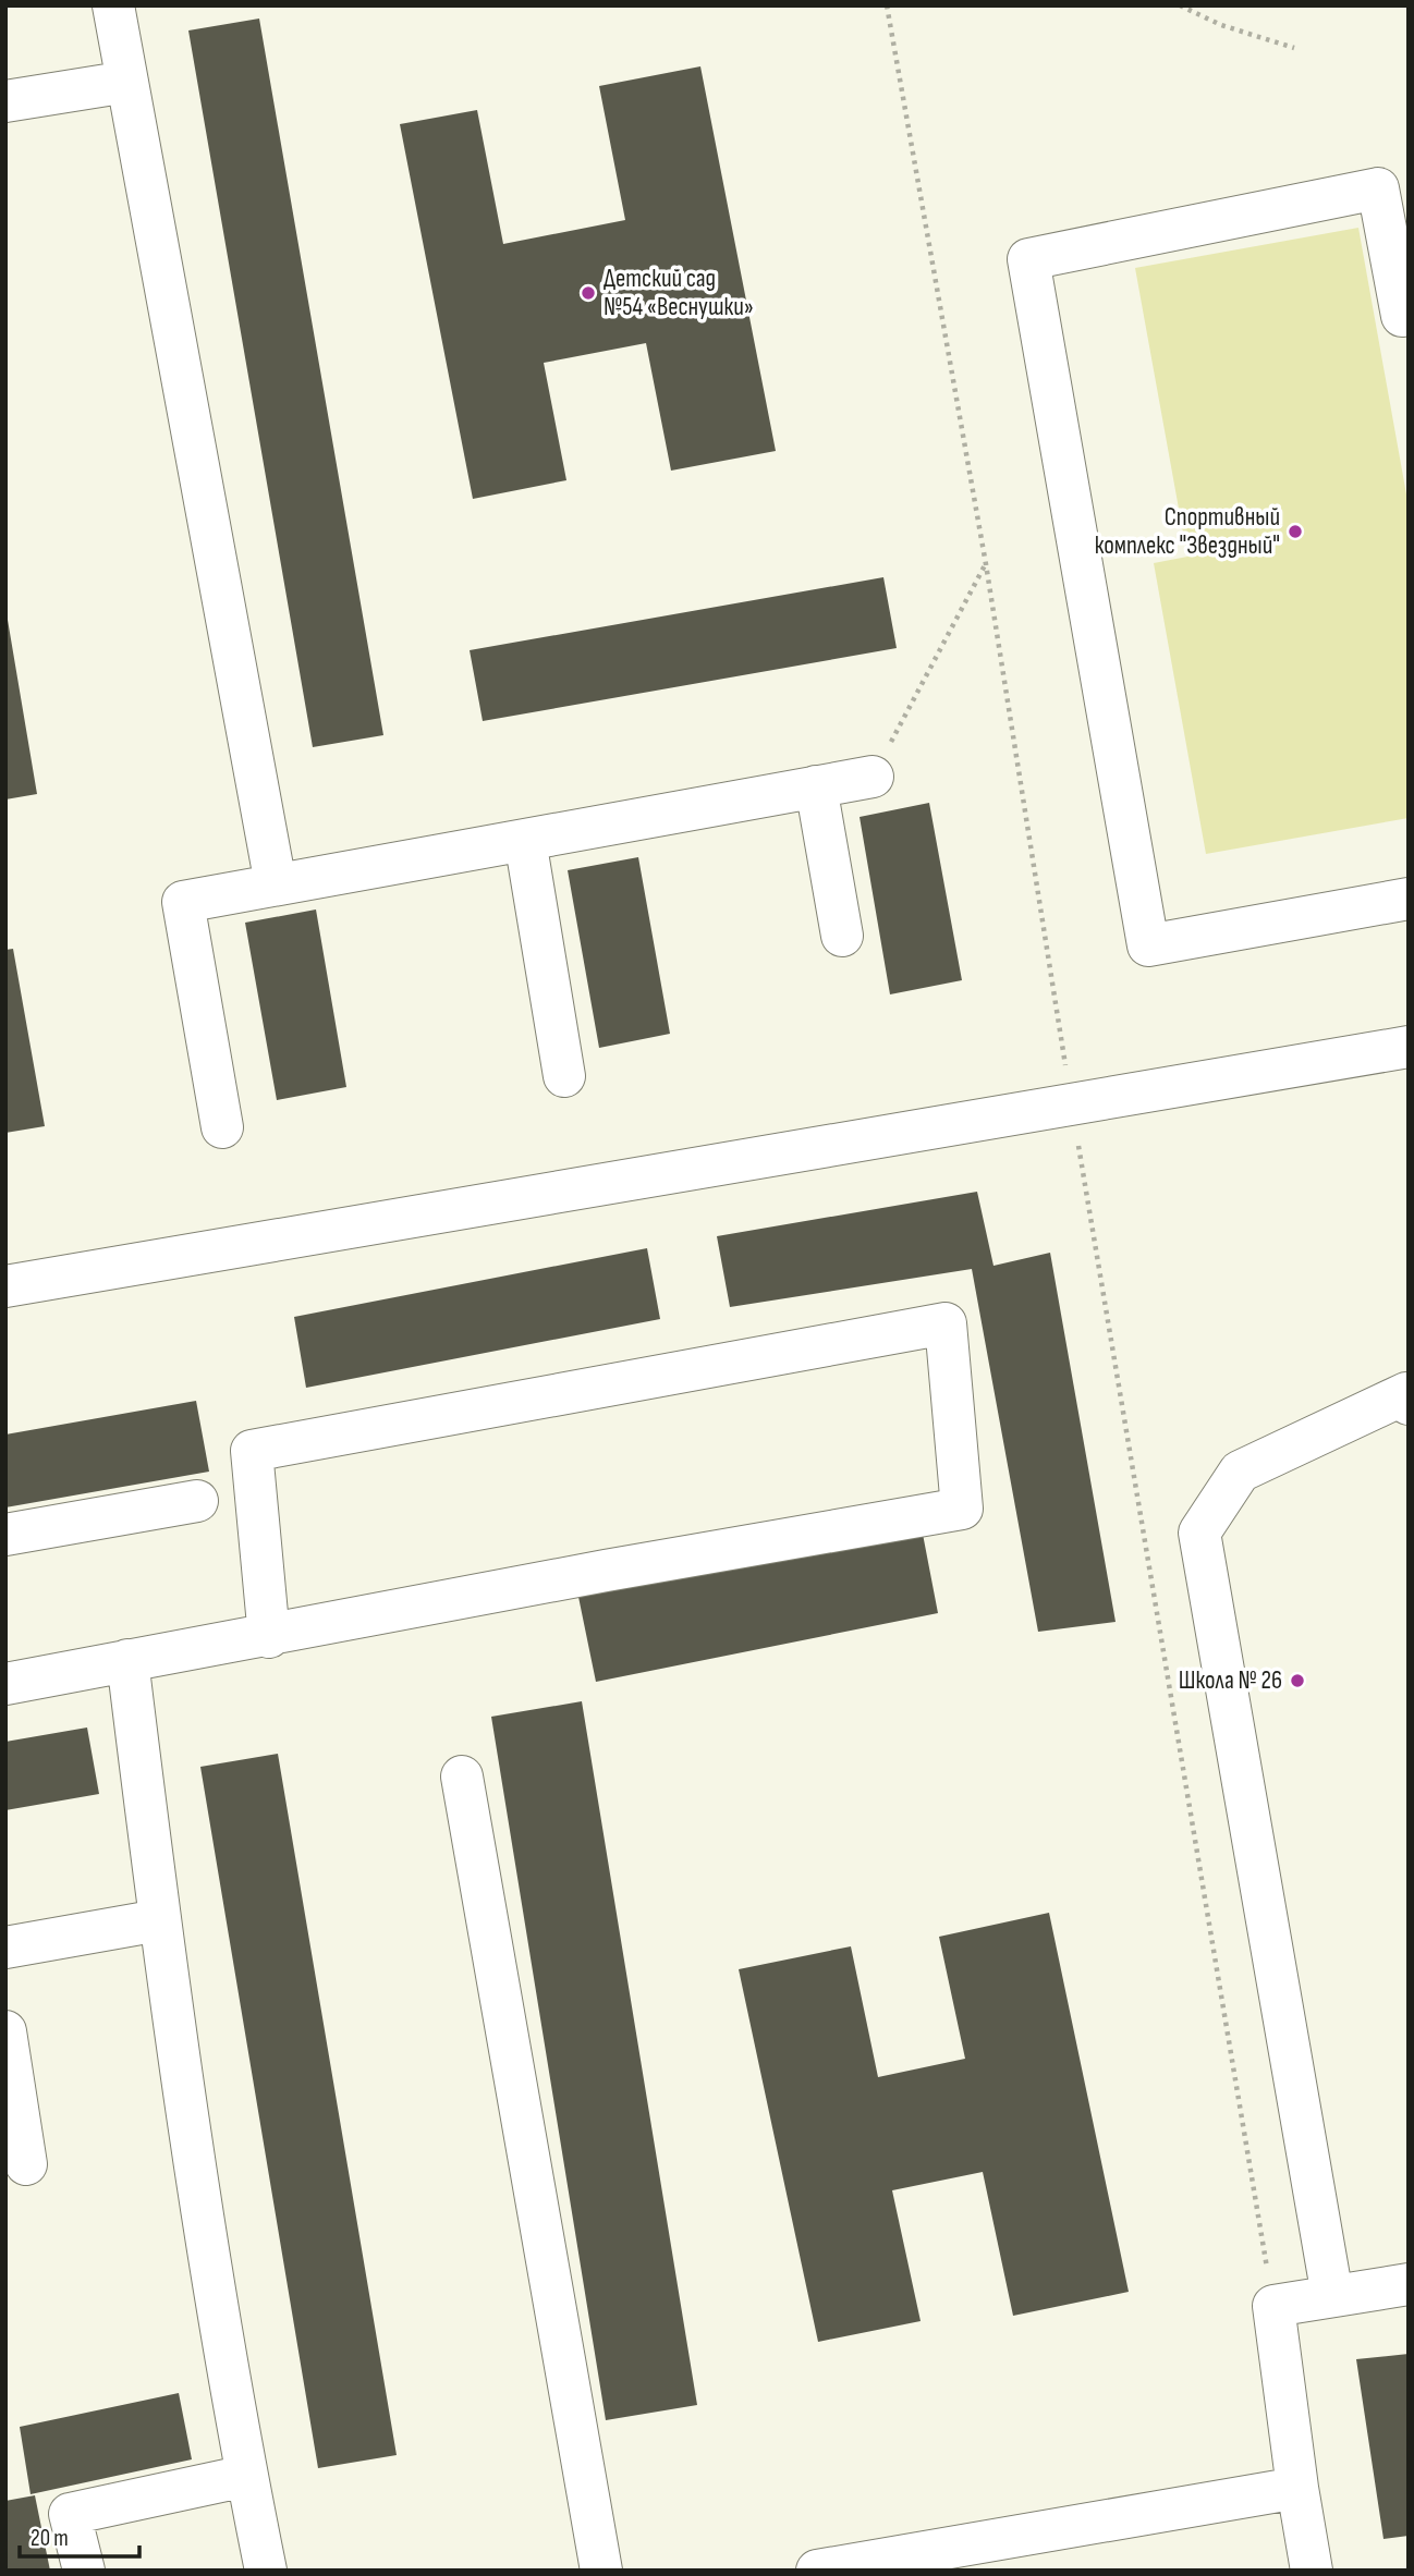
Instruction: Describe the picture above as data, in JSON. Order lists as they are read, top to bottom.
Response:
{
  "places": ["Детский сад №54 «Веснушки»", "Спортивный комплекс \"Звездный\"", "Школа № 26"],
  "scale_bar": "20 m"
}
